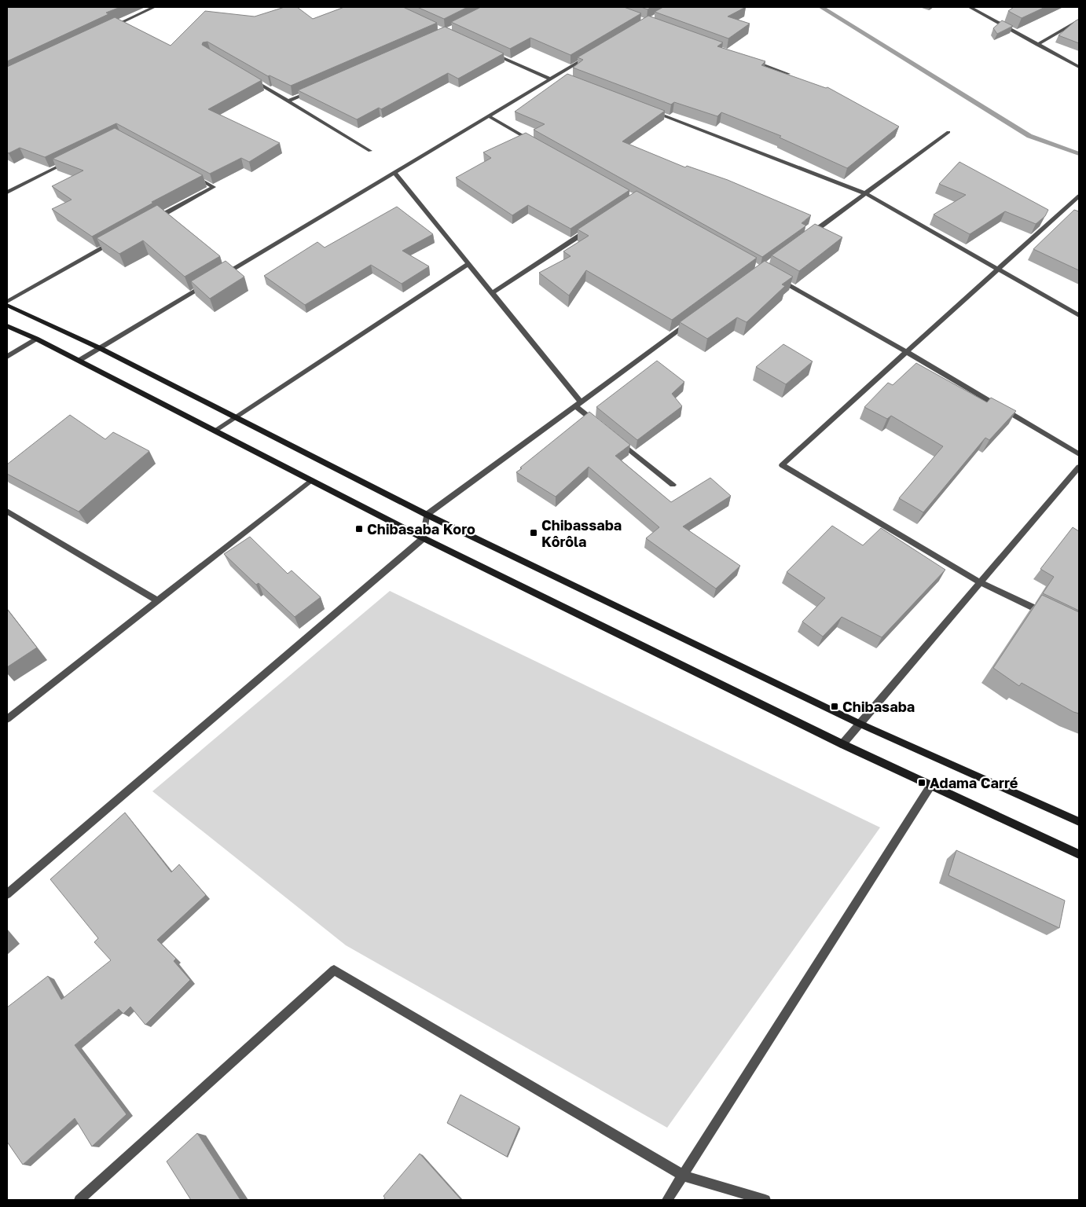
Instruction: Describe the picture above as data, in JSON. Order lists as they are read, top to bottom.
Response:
{
  "places": {
    "transit": [
      "Chibasaba Koro",
      "Chibassaba Kôrôla",
      "Chibasaba",
      "Adama Carré"
    ]
  }
}
